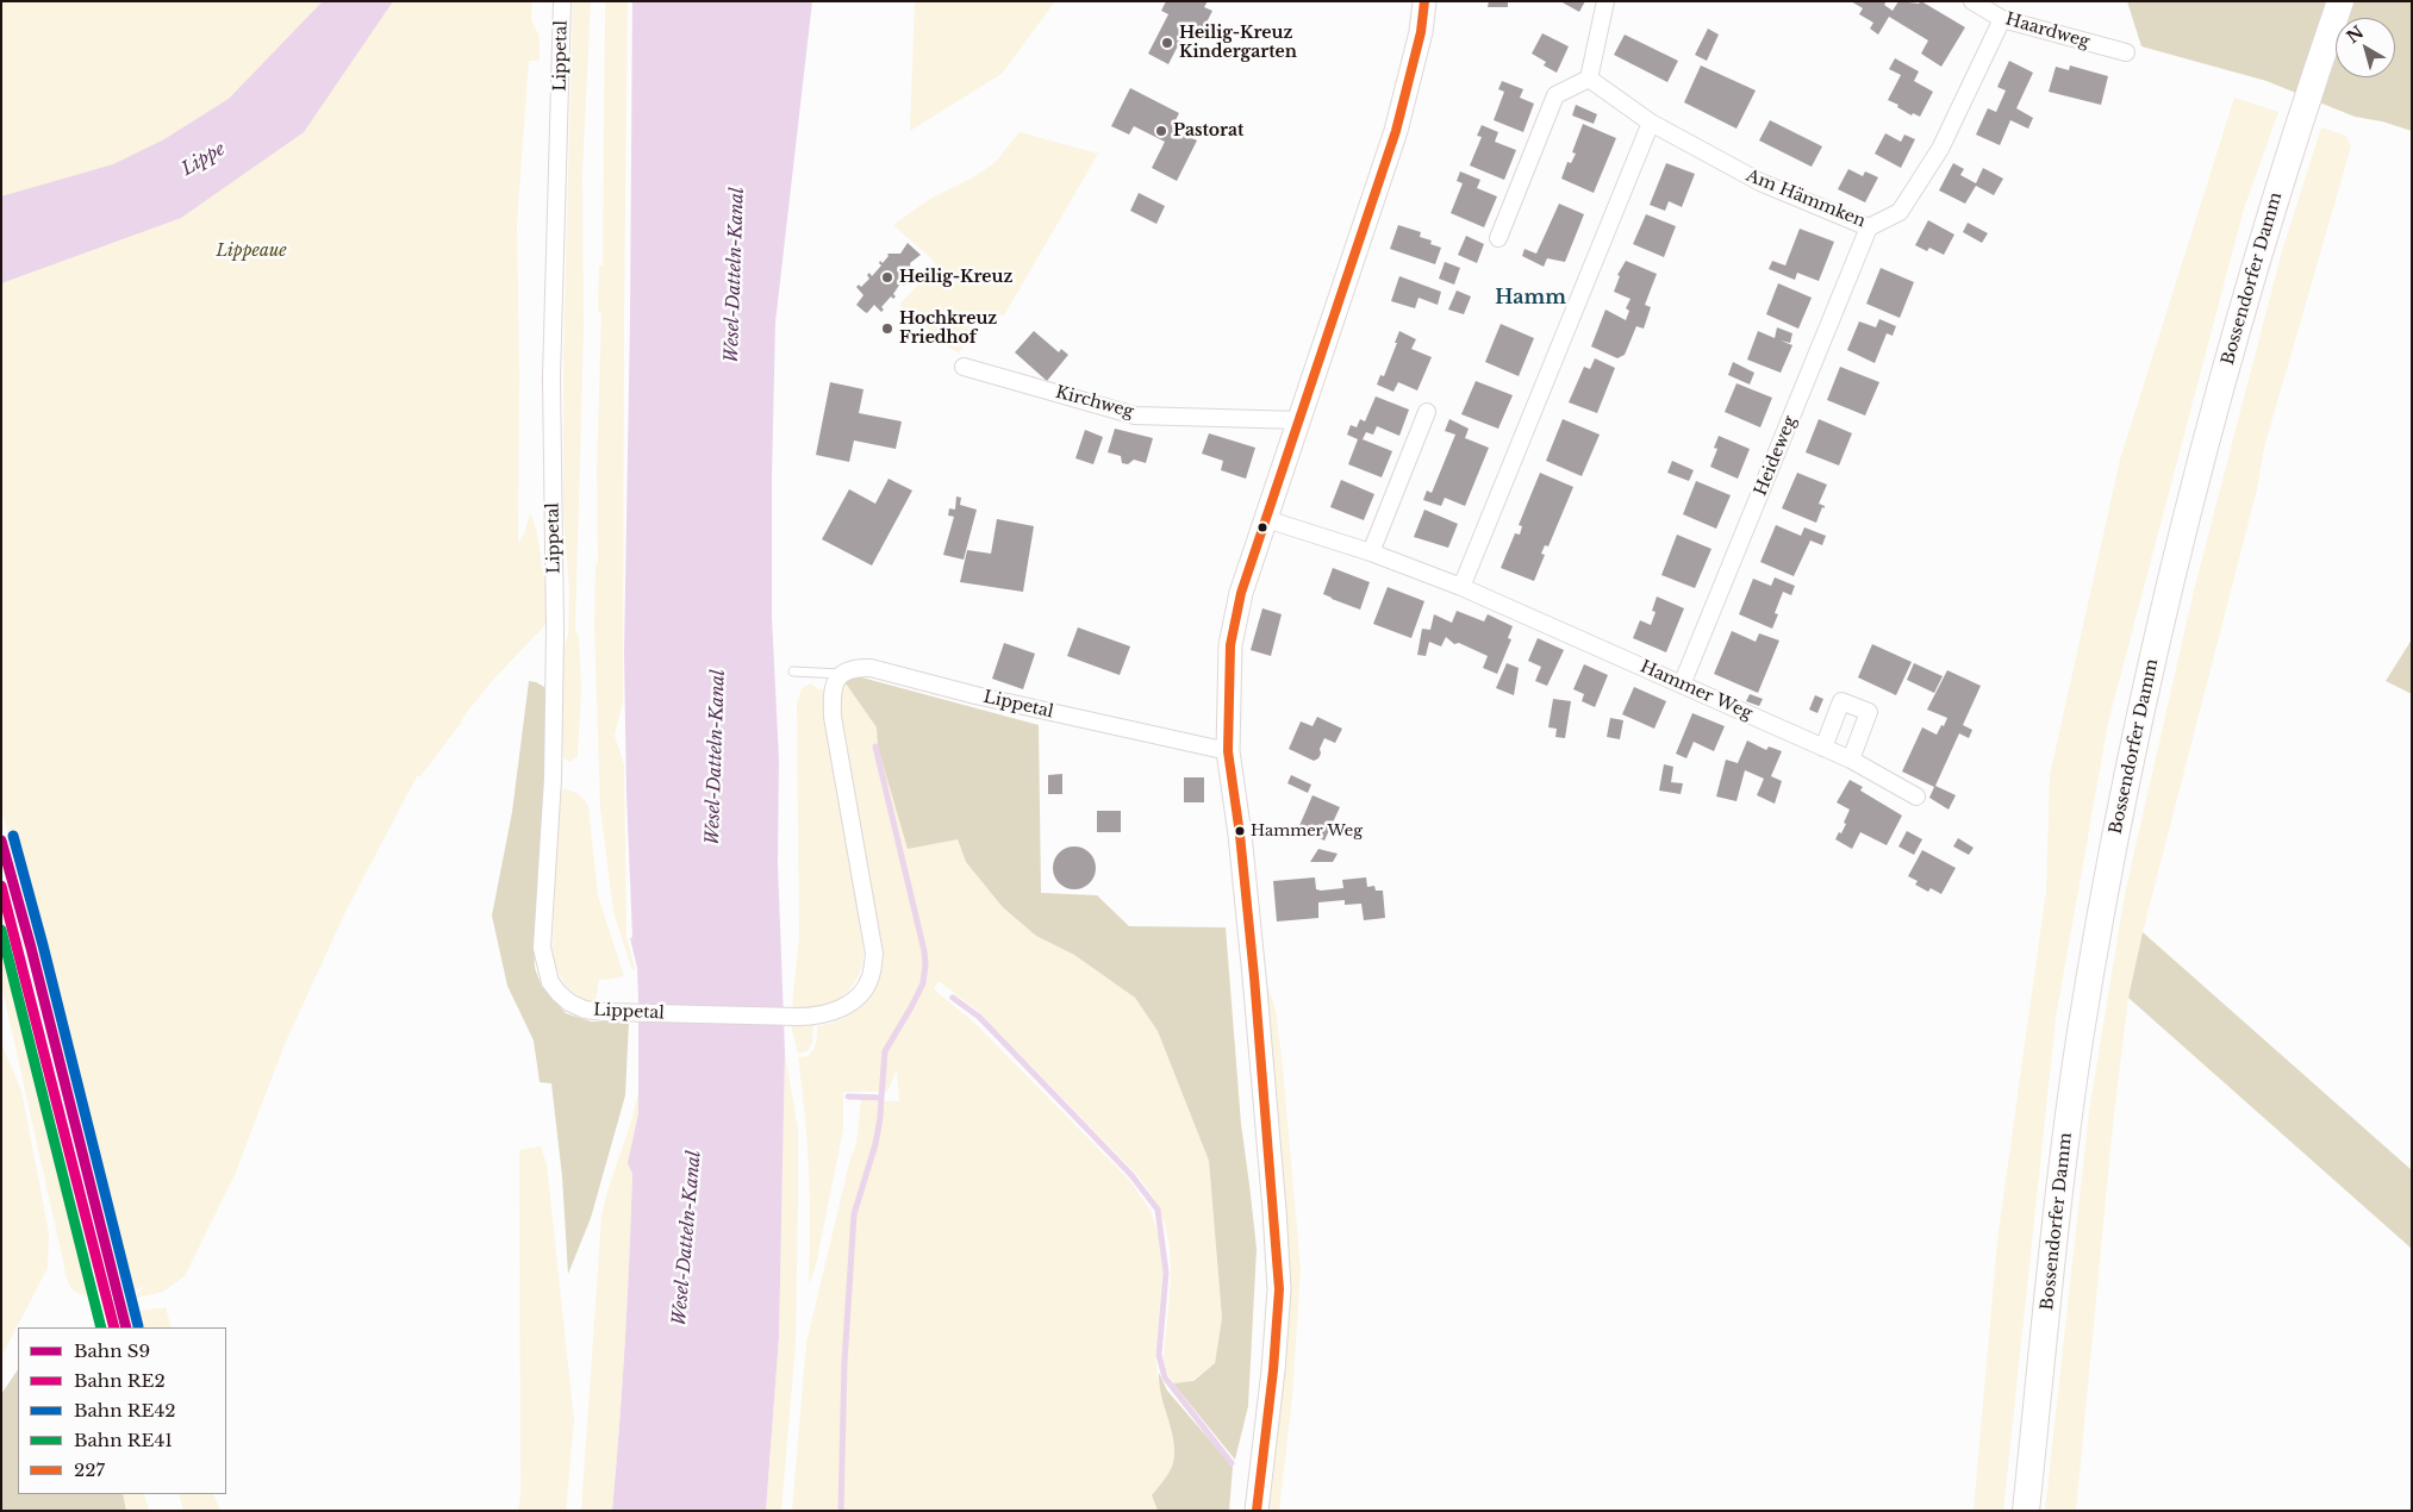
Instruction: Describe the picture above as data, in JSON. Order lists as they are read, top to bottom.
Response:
{
  "streets": {
    "highway": ["Bossendorfer Damm"],
    "street": [
      "Haardweg",
      "Lippetal",
      "Am Hämmken",
      "Kirchweg",
      "Heideweg",
      "Hammer Weg"
    ]
  },
  "crossings": [
    ["Haardweg", "Am Hämmken"],
    ["Am Hämmken", "Heideweg"],
    ["Heideweg", "Hammer Weg"]
  ],
  "districts": ["Hamm"],
  "water": ["Lippe", "Wesel-Datteln-Kanal"],
  "parks": ["Lippeaue"],
  "places": [
    "Heilig-Kreuz Kindergarten",
    "Pastorat",
    "Heilig-Kreuz",
    "Hochkreuz Friedhof",
    "Hammer Weg"
  ],
  "lines": [
    "transit line 227",
    "rail line RE42",
    "rail line S9",
    "rail line RE2",
    "rail line RE41"
  ],
  "legend": [
    "Bahn S9",
    "Bahn RE2",
    "Bahn RE42",
    "Bahn RE41",
    "227"
  ],
  "north": "top left"
}
